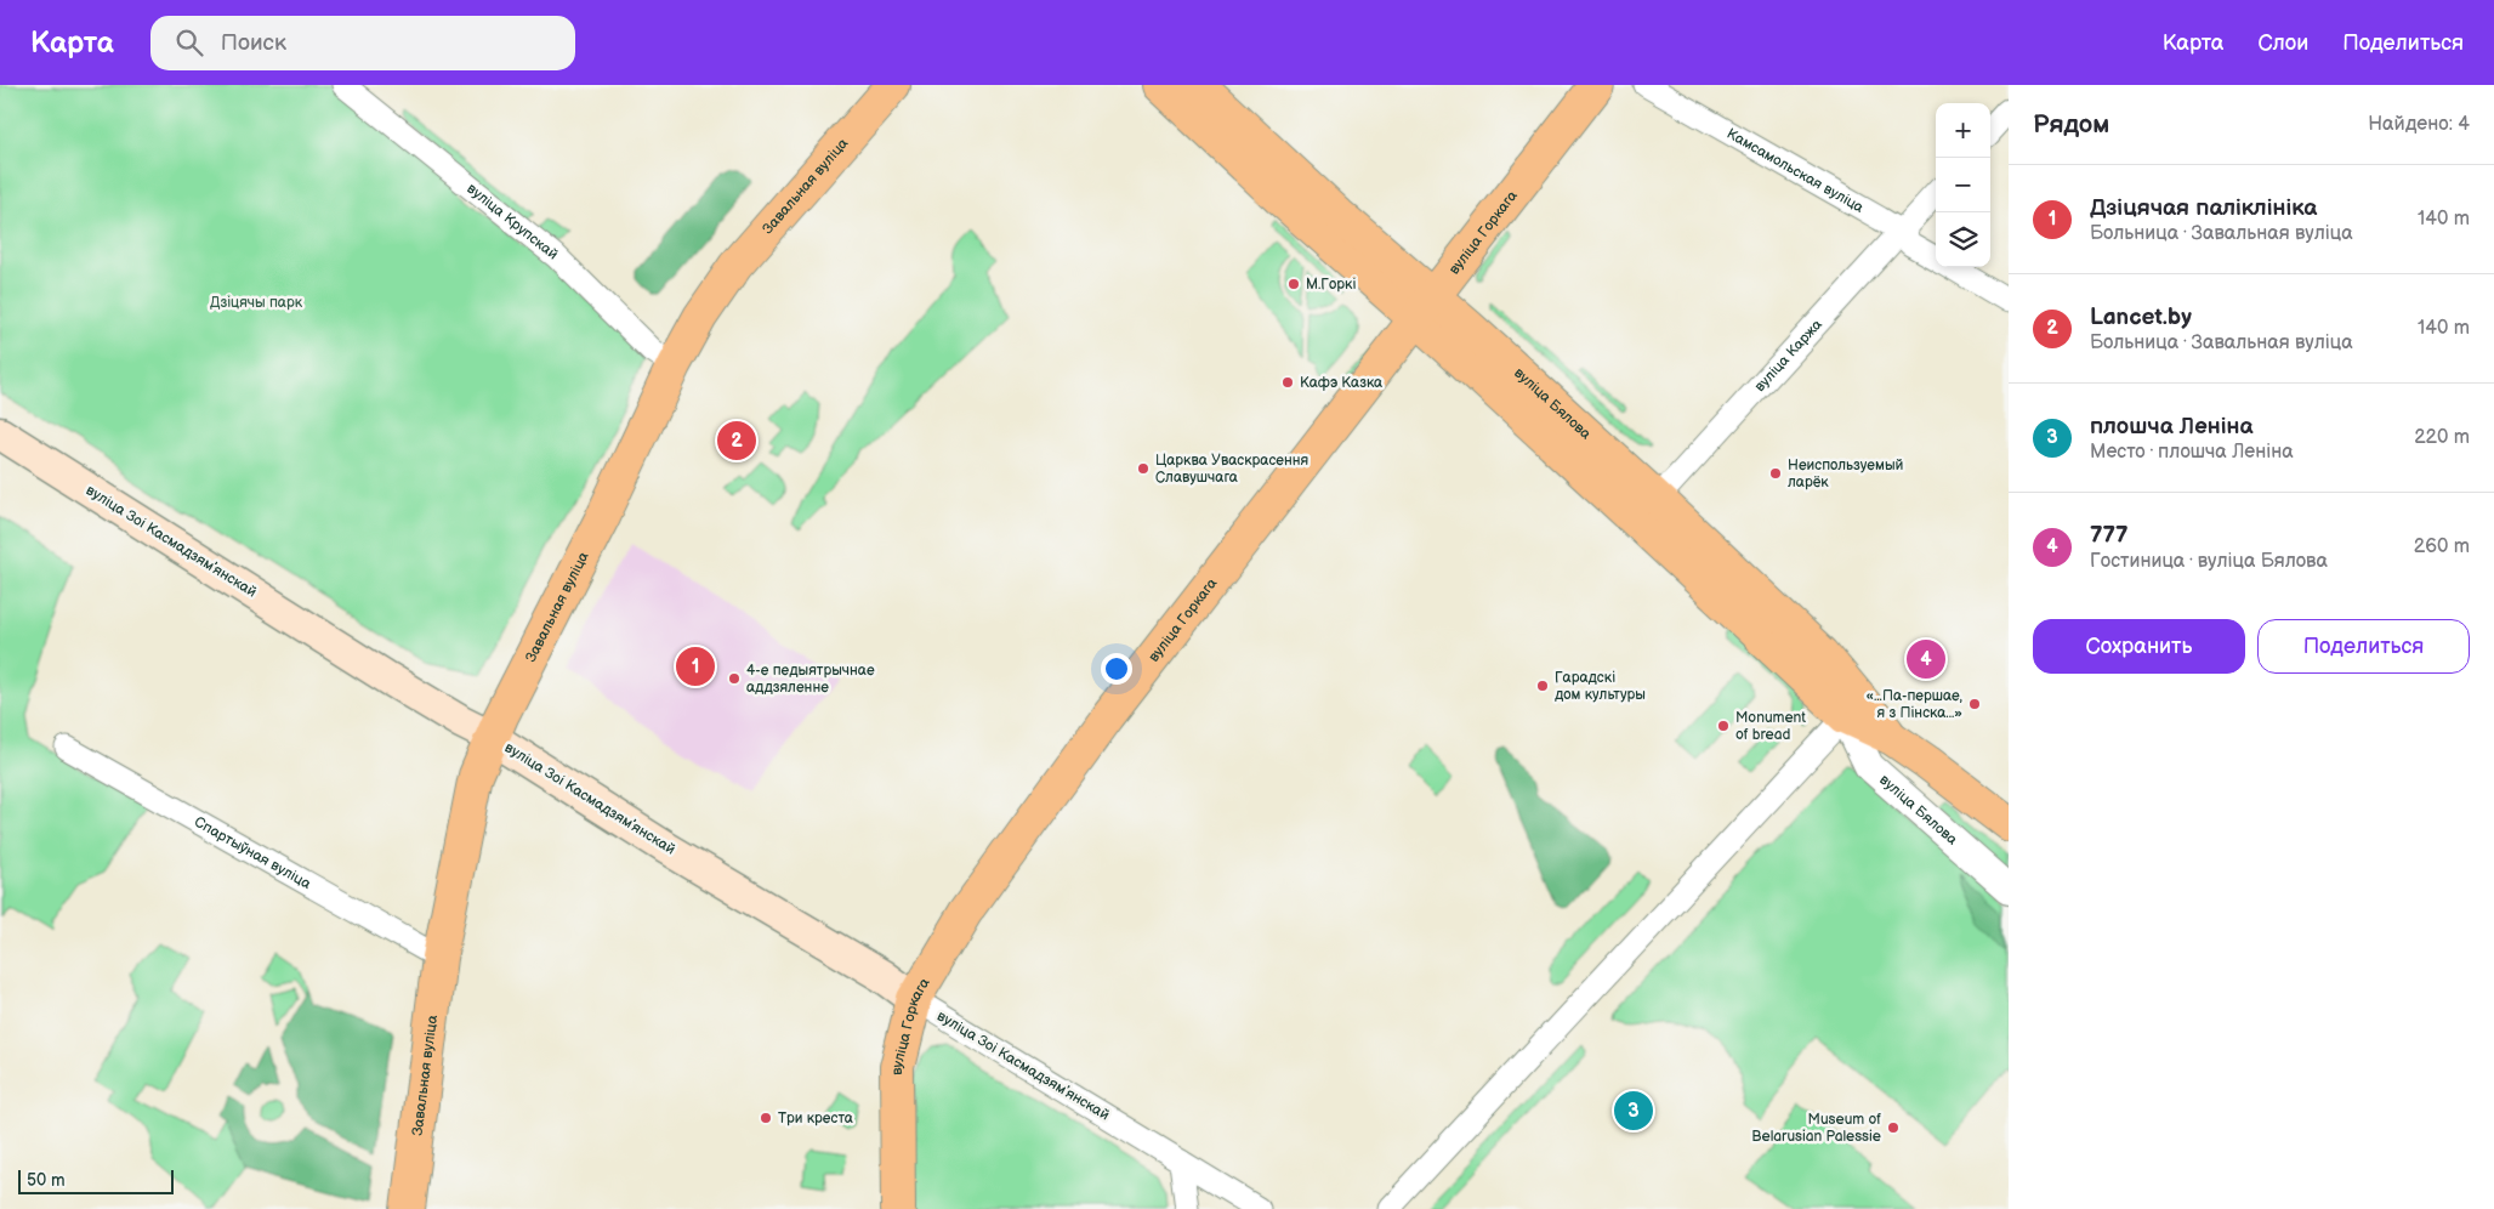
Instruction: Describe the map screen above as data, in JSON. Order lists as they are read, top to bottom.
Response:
{
  "streets": {
    "main road": [
      "Завальная вуліца",
      "вуліца Горкага",
      "вуліца Бялова",
      "вуліца Зоі Касмадзямʼянскай"
    ],
    "street": [
      "Камсамольская вуліца",
      "вуліца Крупскай",
      "вуліца Каржа",
      "Спартыўная вуліца"
    ]
  },
  "crossings": [
    ["Камсамольская вуліца", "вуліца Каржа"],
    ["Завальная вуліца", "вуліца Крупскай"],
    ["Завальная вуліца", "вуліца Зоі Касмадзямʼянскай"],
    ["Завальная вуліца", "Спартыўная вуліца"],
    ["вуліца Горкага", "вуліца Бялова"],
    ["вуліца Горкага", "вуліца Зоі Касмадзямʼянскай"],
    ["вуліца Каржа", "вуліца Бялова"]
  ],
  "parks": ["Дзіцячы парк"],
  "places": [
    "М.Горкі",
    "Кафэ Казка",
    "Царква Уваскрасення Славушчага",
    "Неиспользуемый ларёк",
    "4-е педыятрычнае аддзяленне",
    "Гарадскі дом культуры",
    "«...Па-першае, я з Пінска...»",
    "Monument of bread",
    "Три креста",
    "Museum of Belarusian Palessie"
  ],
  "scale_bar": "50 m",
  "page": {
    "header": "Карта",
    "search": "Поиск",
    "nav": ["Карта", "Слои", "Поделиться"],
    "heading": ["Рядом", "Найдено: 4"],
    "map_buttons": ["+", "−"],
    "list": [
      {
        "mark": "1",
        "name": "Дзіцячая паліклініка",
        "note": "Больница · Завальная вуліца",
        "value": "140 m"
      },
      {
        "mark": "2",
        "name": "Lancet.by",
        "note": "Больница · Завальная вуліца",
        "value": "140 m"
      },
      {
        "mark": "3",
        "name": "плошча Леніна",
        "note": "Место · плошча Леніна",
        "value": "220 m"
      },
      {
        "mark": "4",
        "name": "777",
        "note": "Гостиница · вуліца Бялова",
        "value": "260 m"
      }
    ],
    "pins": [
      "2",
      "4",
      "1",
      "3"
    ],
    "buttons": ["Сохранить", "Поделиться"],
    "scale": "50 m"
  }
}
